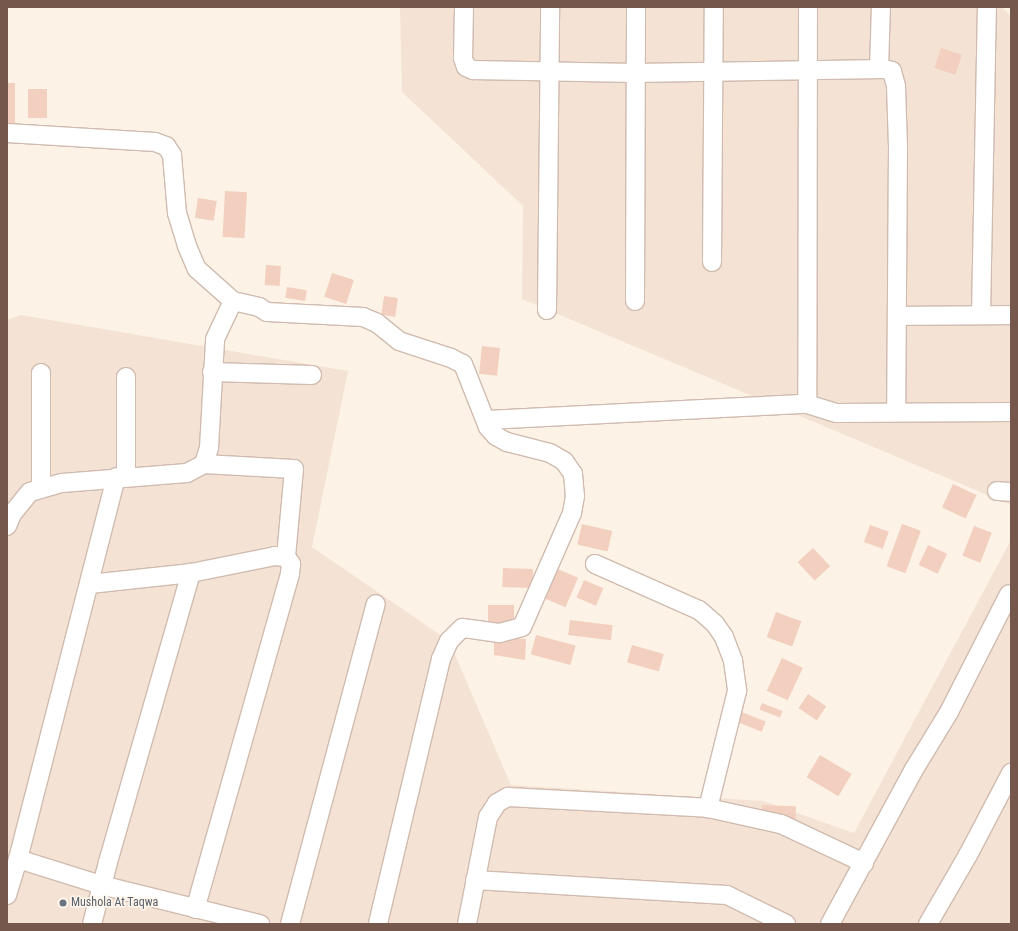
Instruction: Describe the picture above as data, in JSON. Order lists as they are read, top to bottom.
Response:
{
  "places": ["Mushola At Taqwa"]
}
